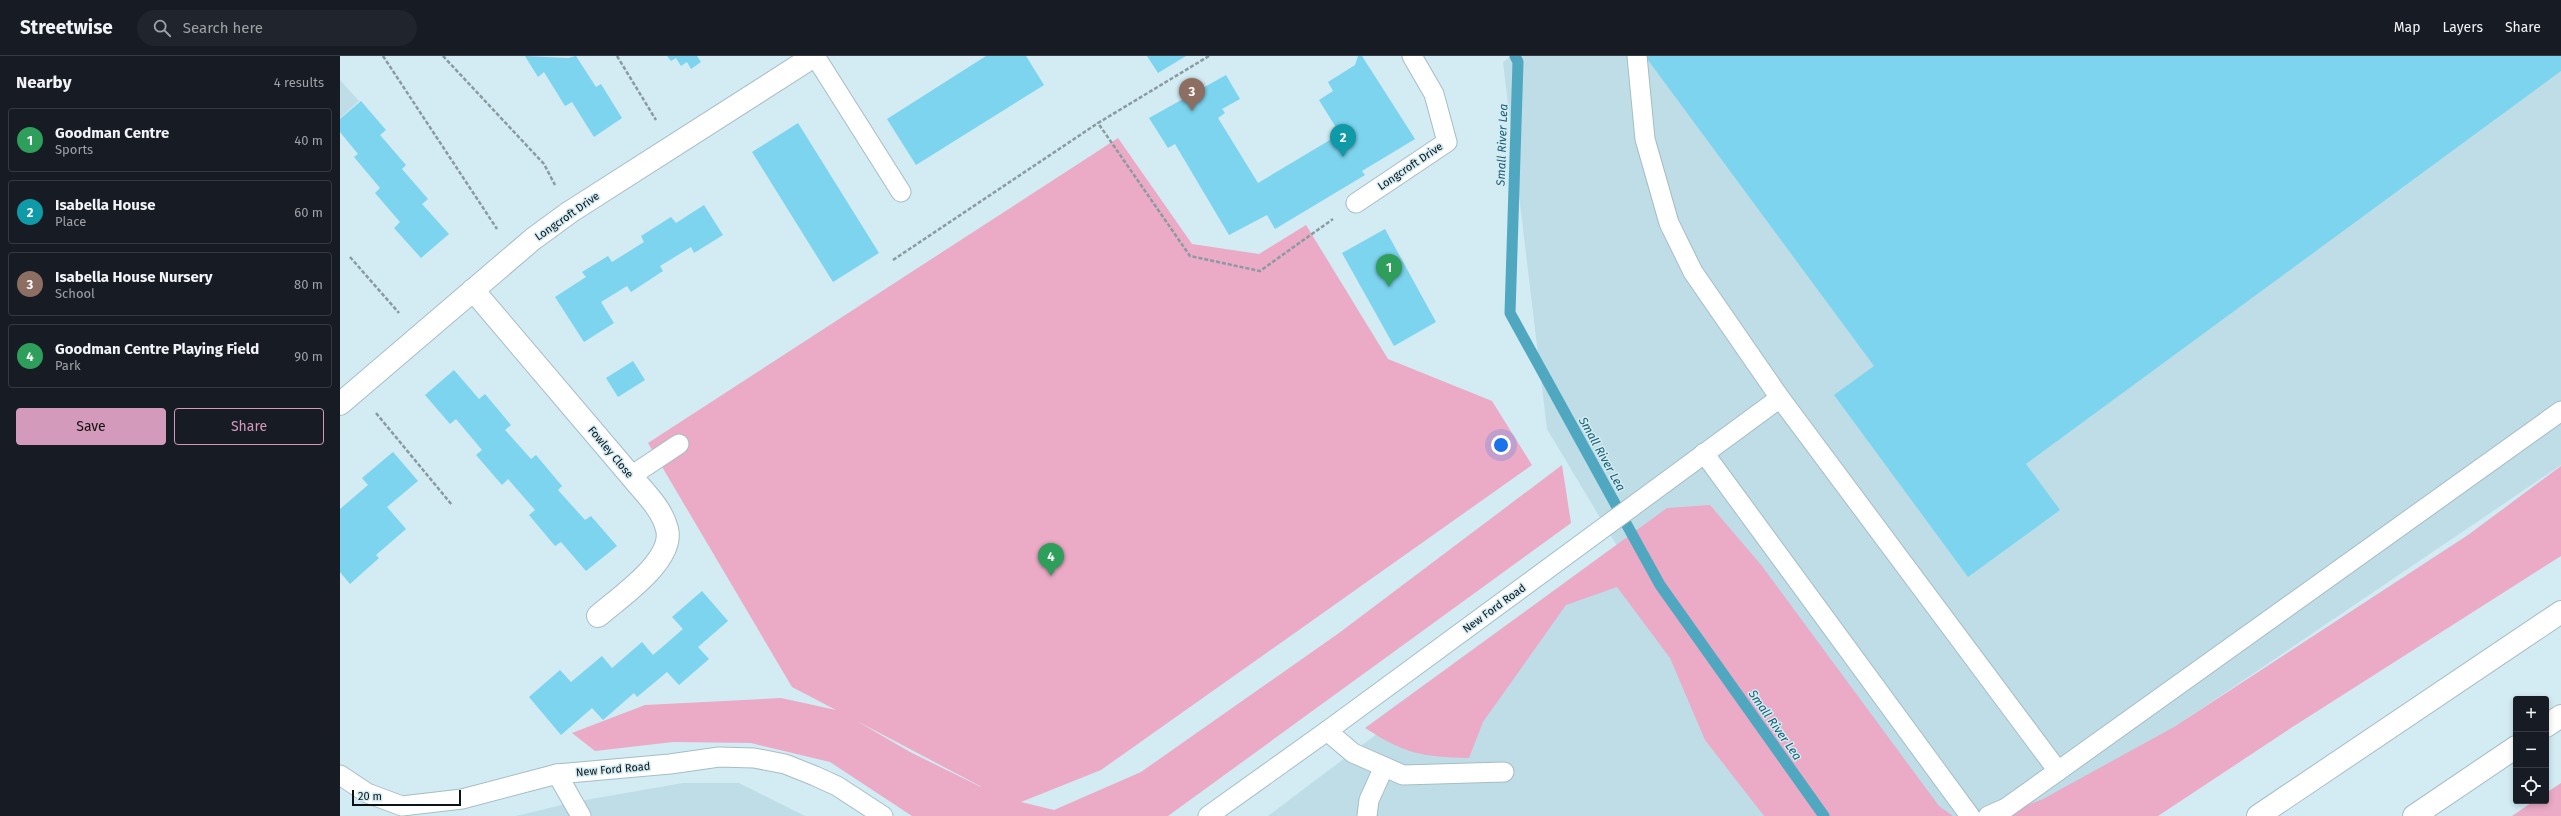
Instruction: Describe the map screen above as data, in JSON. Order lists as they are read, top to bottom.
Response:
{
  "streets": {
    "main road": ["Longcroft Drive", "Fowley Close"],
    "lane": ["New Ford Road"]
  },
  "crossings": [
    ["Longcroft Drive", "Fowley Close"]
  ],
  "water": ["Small River Lea"],
  "scale_bar": "20 m",
  "page": {
    "header": "Streetwise",
    "search": "Search here",
    "nav": ["Map", "Layers", "Share"],
    "heading": ["Nearby", "4 results"],
    "pins": [
      "3",
      "2",
      "1",
      "4"
    ],
    "list": [
      {
        "mark": "1",
        "name": "Goodman Centre",
        "note": "Sports",
        "value": "40 m"
      },
      {
        "mark": "2",
        "name": "Isabella House",
        "note": "Place",
        "value": "60 m"
      },
      {
        "mark": "3",
        "name": "Isabella House Nursery",
        "note": "School",
        "value": "80 m"
      },
      {
        "mark": "4",
        "name": "Goodman Centre Playing Field",
        "note": "Park",
        "value": "90 m"
      }
    ],
    "buttons": ["Save", "Share"],
    "map_buttons": ["+", "−"],
    "scale": "20 m"
  }
}
